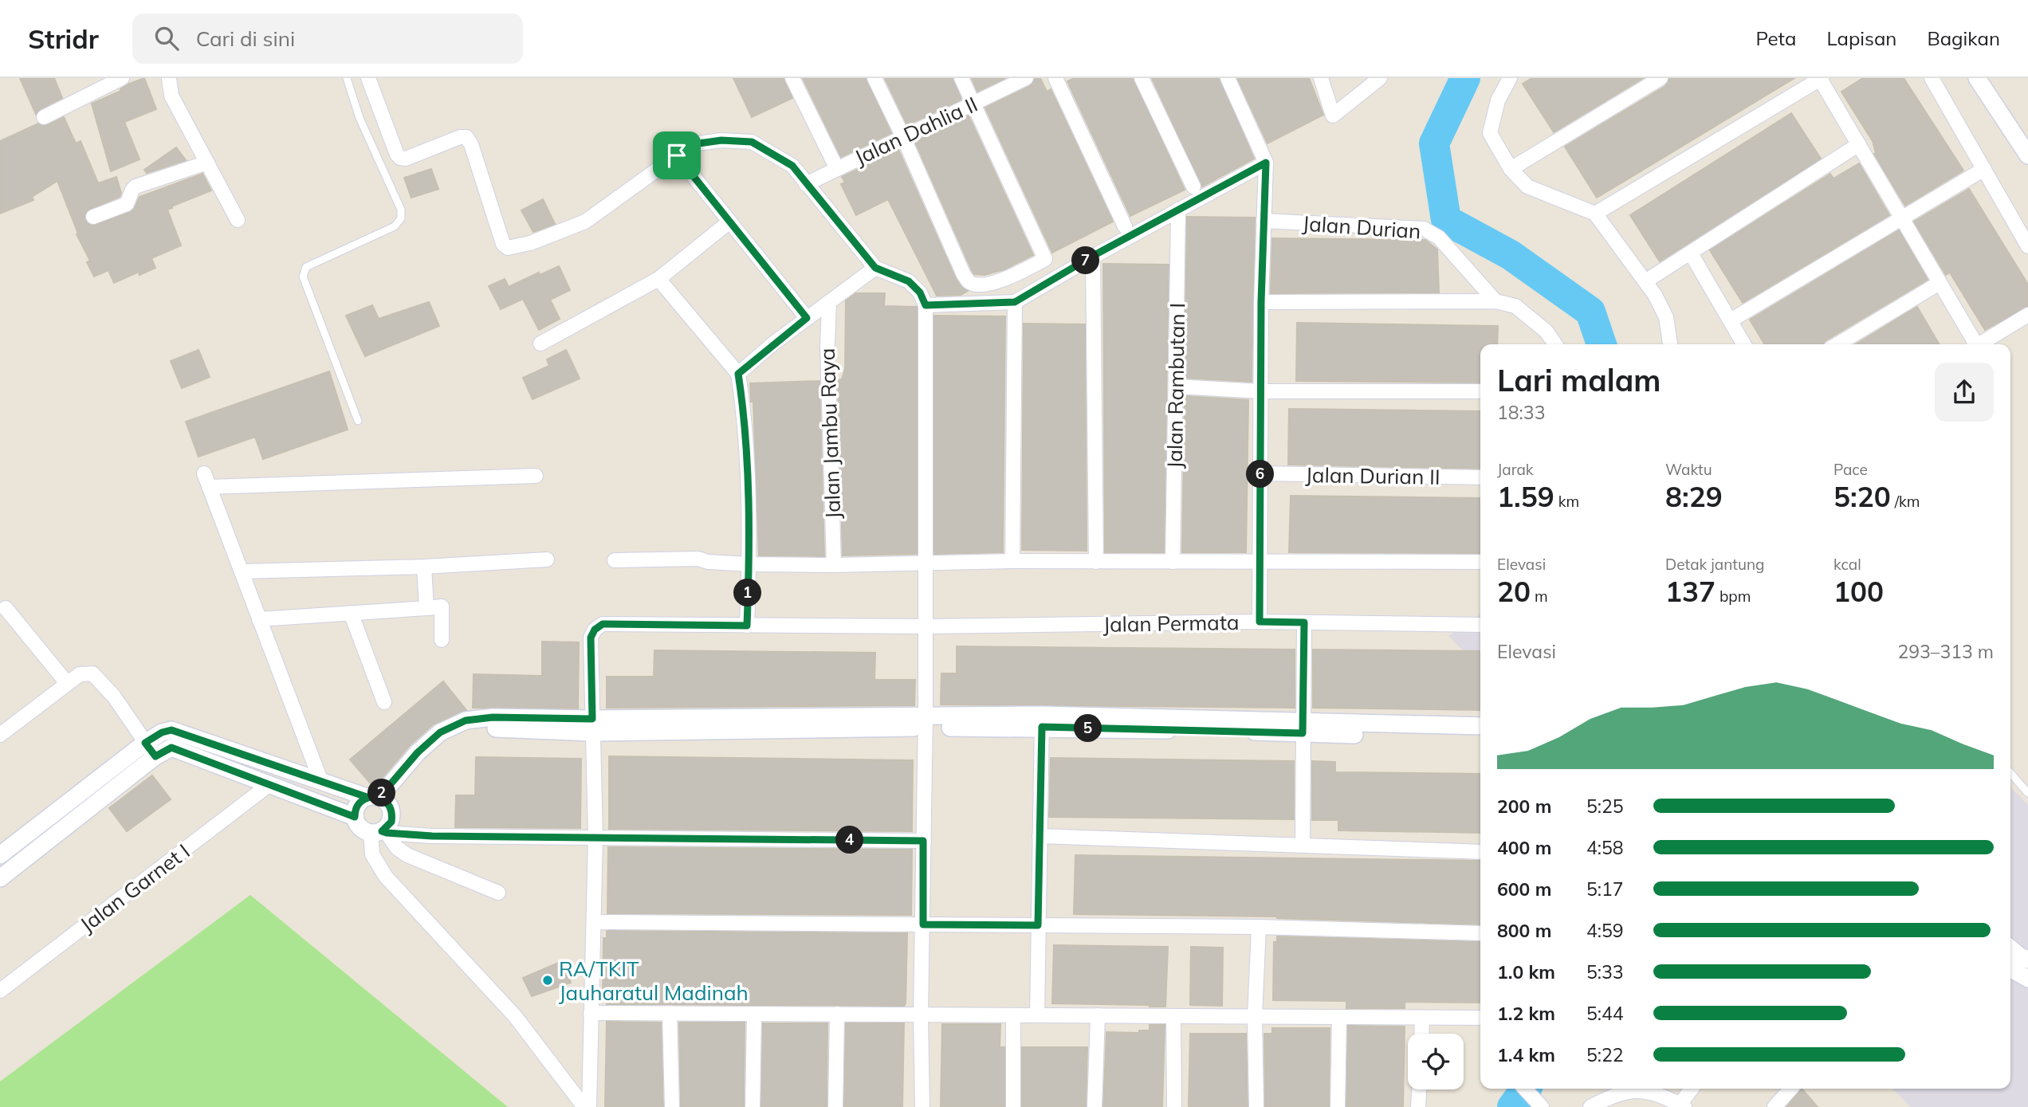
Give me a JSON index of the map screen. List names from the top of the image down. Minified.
{"streets":{"street":["Jalan Dahlia II","Jalan Durian","Jalan Rambutan I","Jalan Jambu Raya","Jalan Durian II","Jalan Permata","Jalan Garnet I"]},"places":["RA/TKIT Jauharatul Madinah"],"page":{"header":"Stridr","search":"Cari di sini","nav":["Peta","Lapisan","Bagikan"],"pins":["7","6","1","5","2","4"],"heading":["Lari malam","18:33"],"stats":[["Jarak","1.59 km"],["Waktu","8:29"],["Pace","5:20 /km"],["Elevasi","20 m"],["Detak jantung","137 bpm"],["kcal","100"]],"chart":["Elevasi","293–313 m"],"list":[{"name":"200 m","note":"5:25"},{"name":"400 m","note":"4:58"},{"name":"600 m","note":"5:17"},{"name":"800 m","note":"4:59"},{"name":"1.0 km","note":"5:33"},{"name":"1.2 km","note":"5:44"},{"name":"1.4 km","note":"5:22"}]}}
